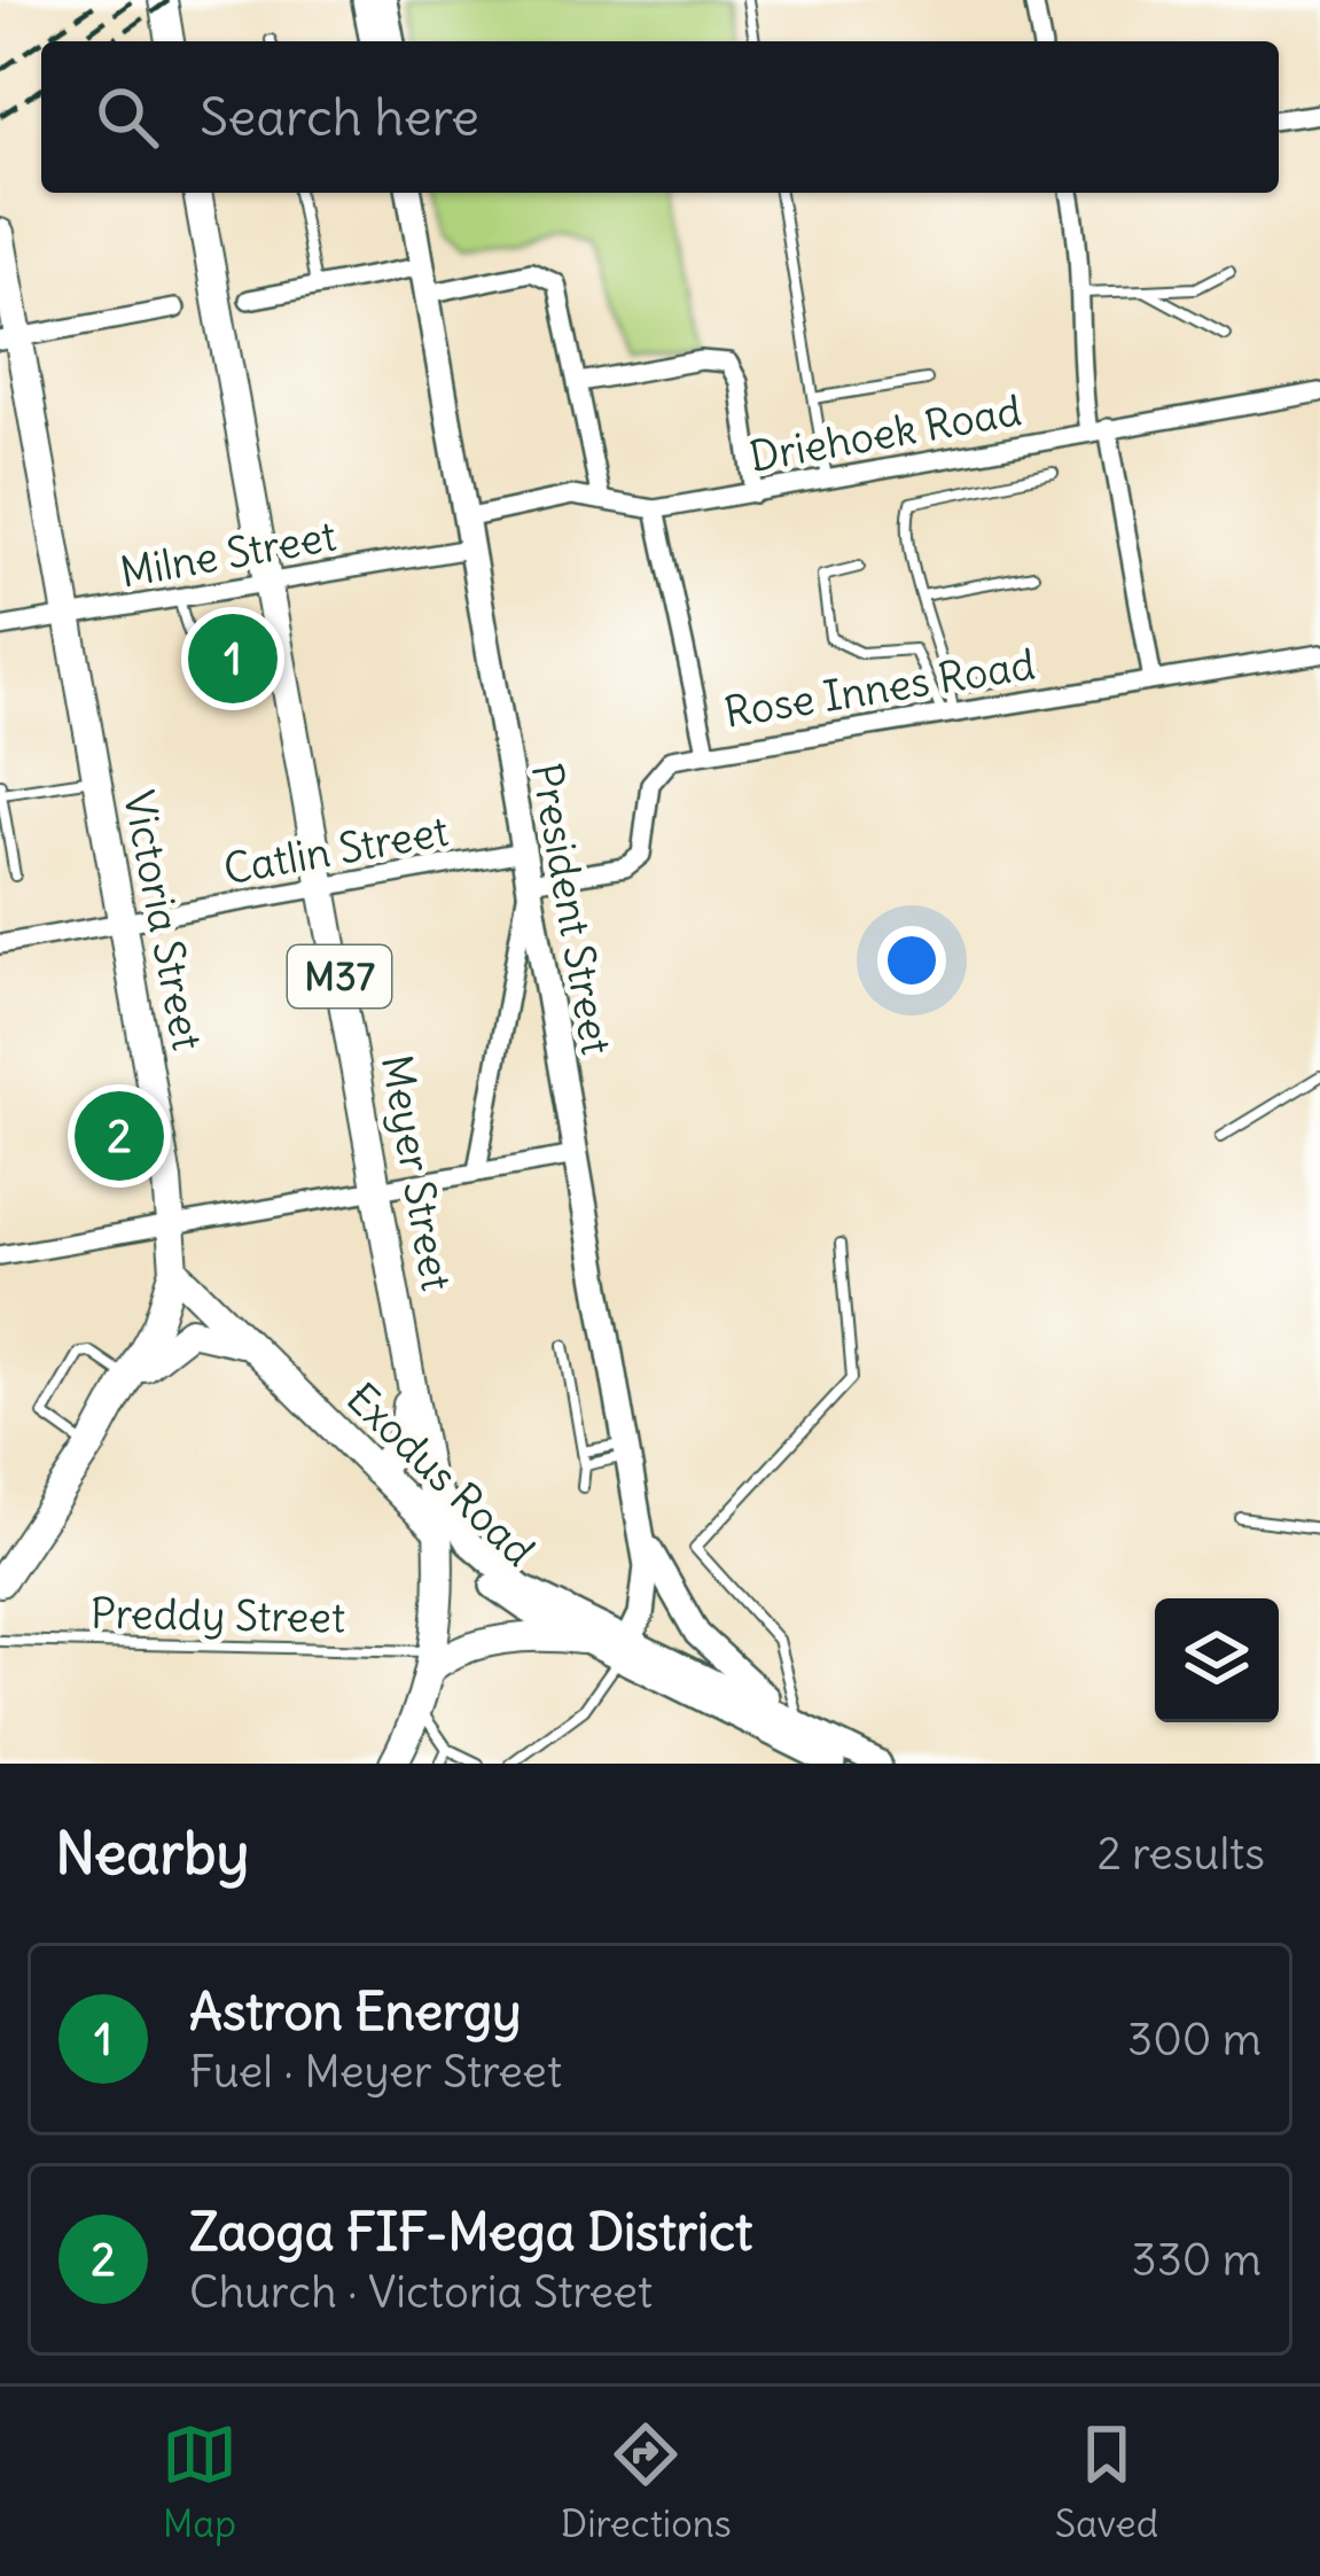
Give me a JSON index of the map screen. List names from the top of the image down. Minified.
{"streets":{"main road":["Victoria Street","M37","Meyer Street","Exodus Road"],"street":["Driehoek Road","Milne Street","Rose Innes Road","Catlin Street","President Street"],"lane":["Preddy Street"]},"crossings":[["Driehoek Road","President Street"],["Milne Street","President Street"],["Milne Street","Victoria Street"],["Milne Street","Meyer Street"],["Rose Innes Road","President Street"],["Catlin Street","President Street"],["Catlin Street","Victoria Street"],["Catlin Street","Meyer Street"],["President Street","Exodus Road"],["Victoria Street","Exodus Road"],["Meyer Street","Exodus Road"],["Meyer Street","Preddy Street"]],"page":{"search":"Search here","pins":["1","2"],"heading":["Nearby","2 results"],"list":[{"mark":"1","name":"Astron Energy","note":"Fuel · Meyer Street","value":"300 m"},{"mark":"2","name":"Zaoga FIF-Mega District","note":"Church · Victoria Street","value":"330 m"}],"nav":["Map","Directions","Saved"]}}
